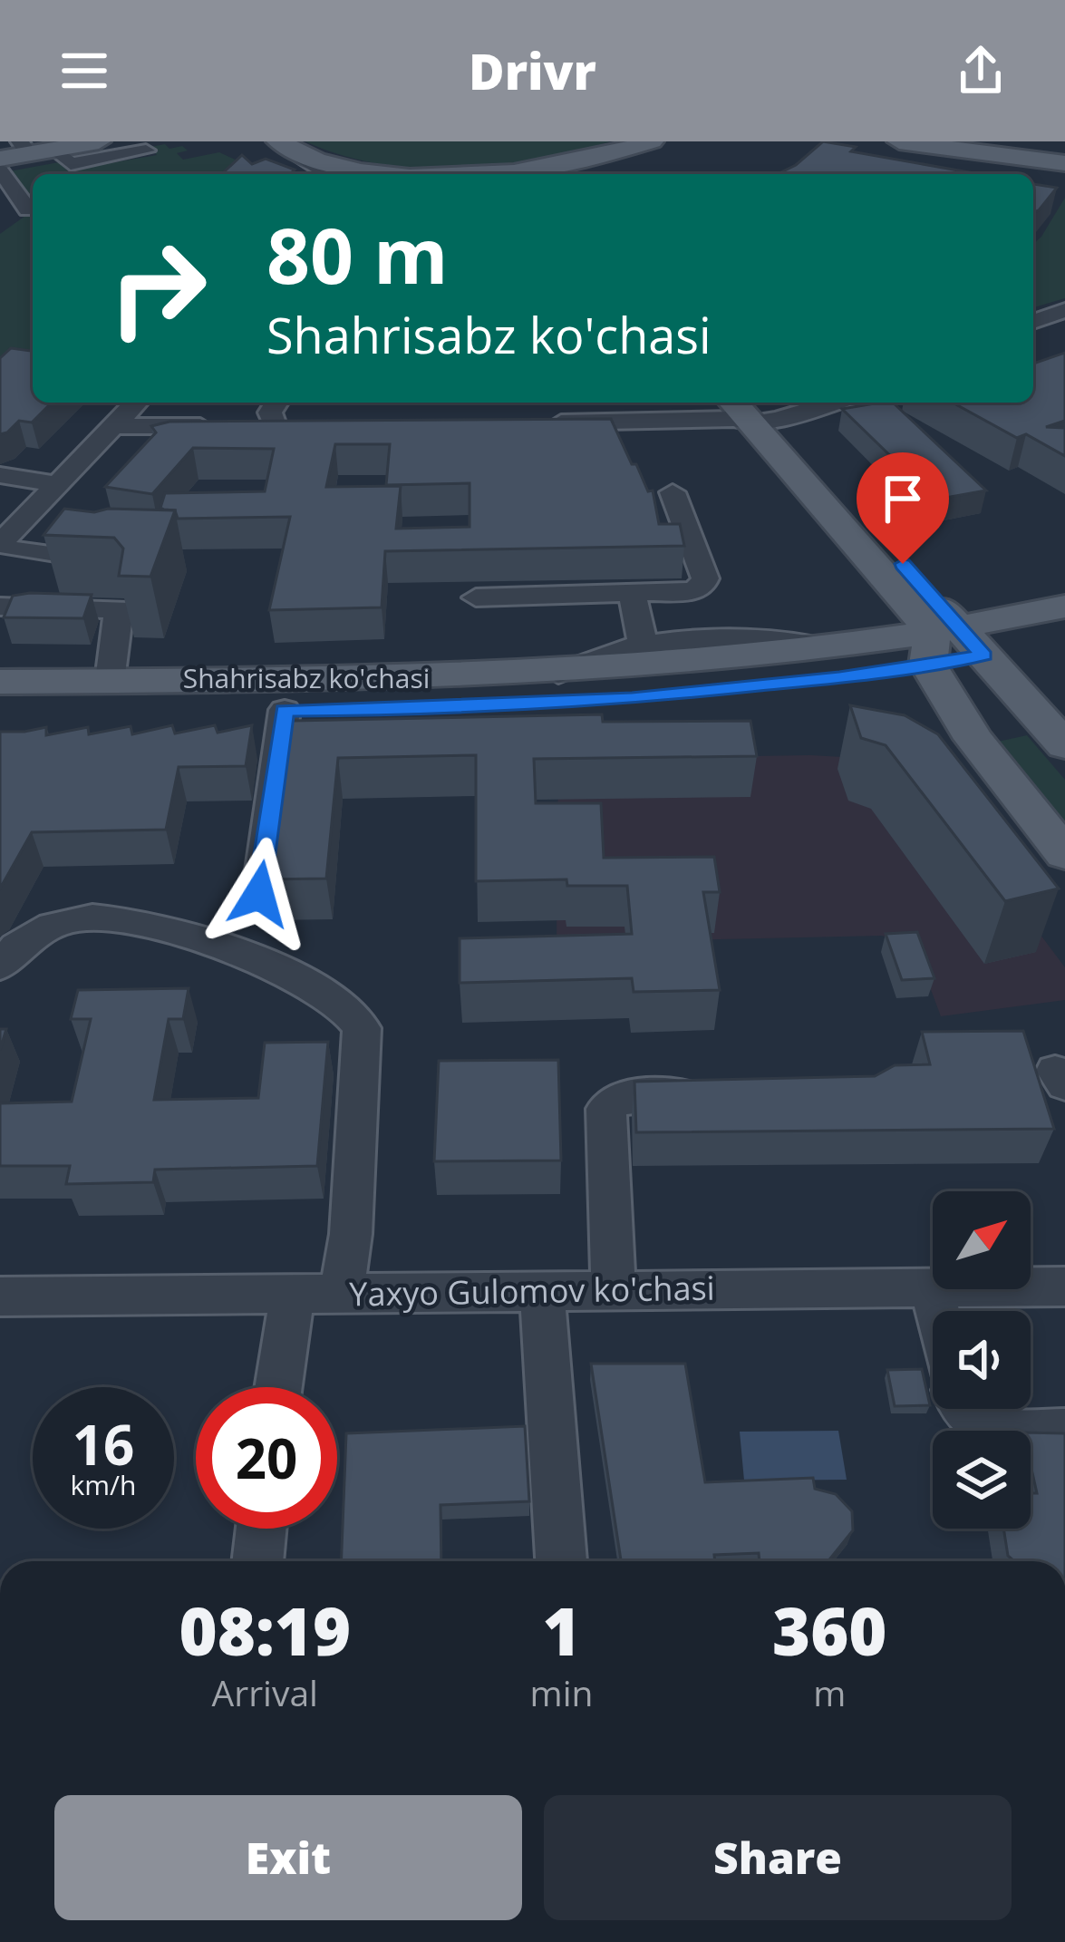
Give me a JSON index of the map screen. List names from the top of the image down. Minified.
{"streets":{"main road":["Shahrisabz ko'chasi"],"street":["Yaxyo Gulomov ko'chasi"]},"north":"top right","page":{"header":"Drivr","turn":["80 m","Shahrisabz ko'chasi"],"speed":"16 km/h","limit":"20","eta":["08:19","Arrival","1","min","360","m"],"buttons":["Exit","Share"]}}
